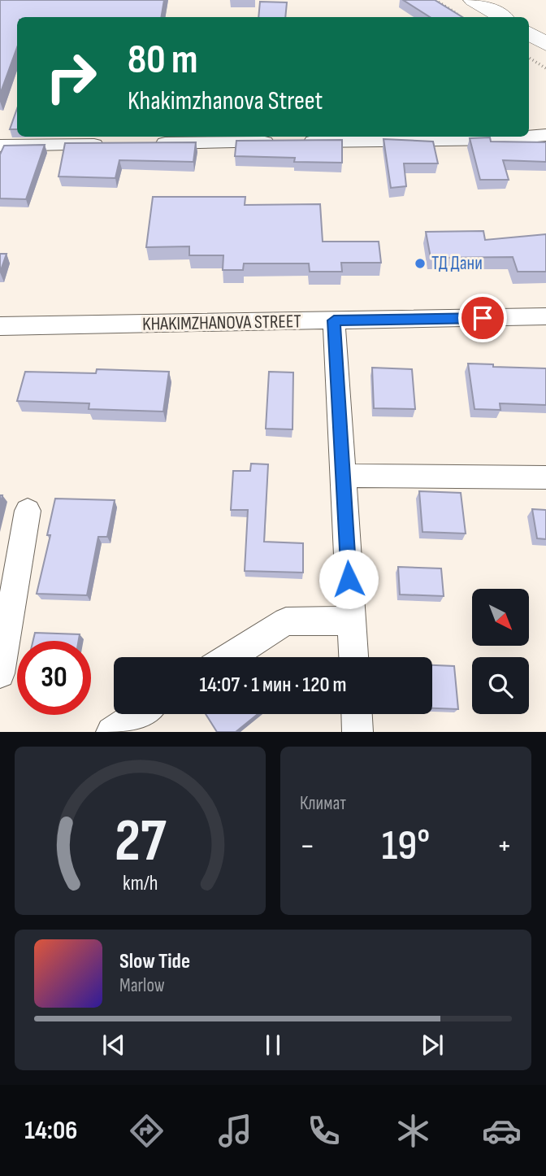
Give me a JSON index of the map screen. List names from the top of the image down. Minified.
{"streets":{"street":["KHAKIMZHANOVA STREET"]},"places":["ТД Дани"],"north":"bottom right","page":{"turn":["80 m","Khakimzhanova Street"],"limit":"30","trip":"14:07 · 1 мин · 120 m","tile":"Климат","heat":["−","19°","+"],"song":["Slow Tide","Marlow"],"tabs":"14:06","gauge":["27","km/h"]}}
